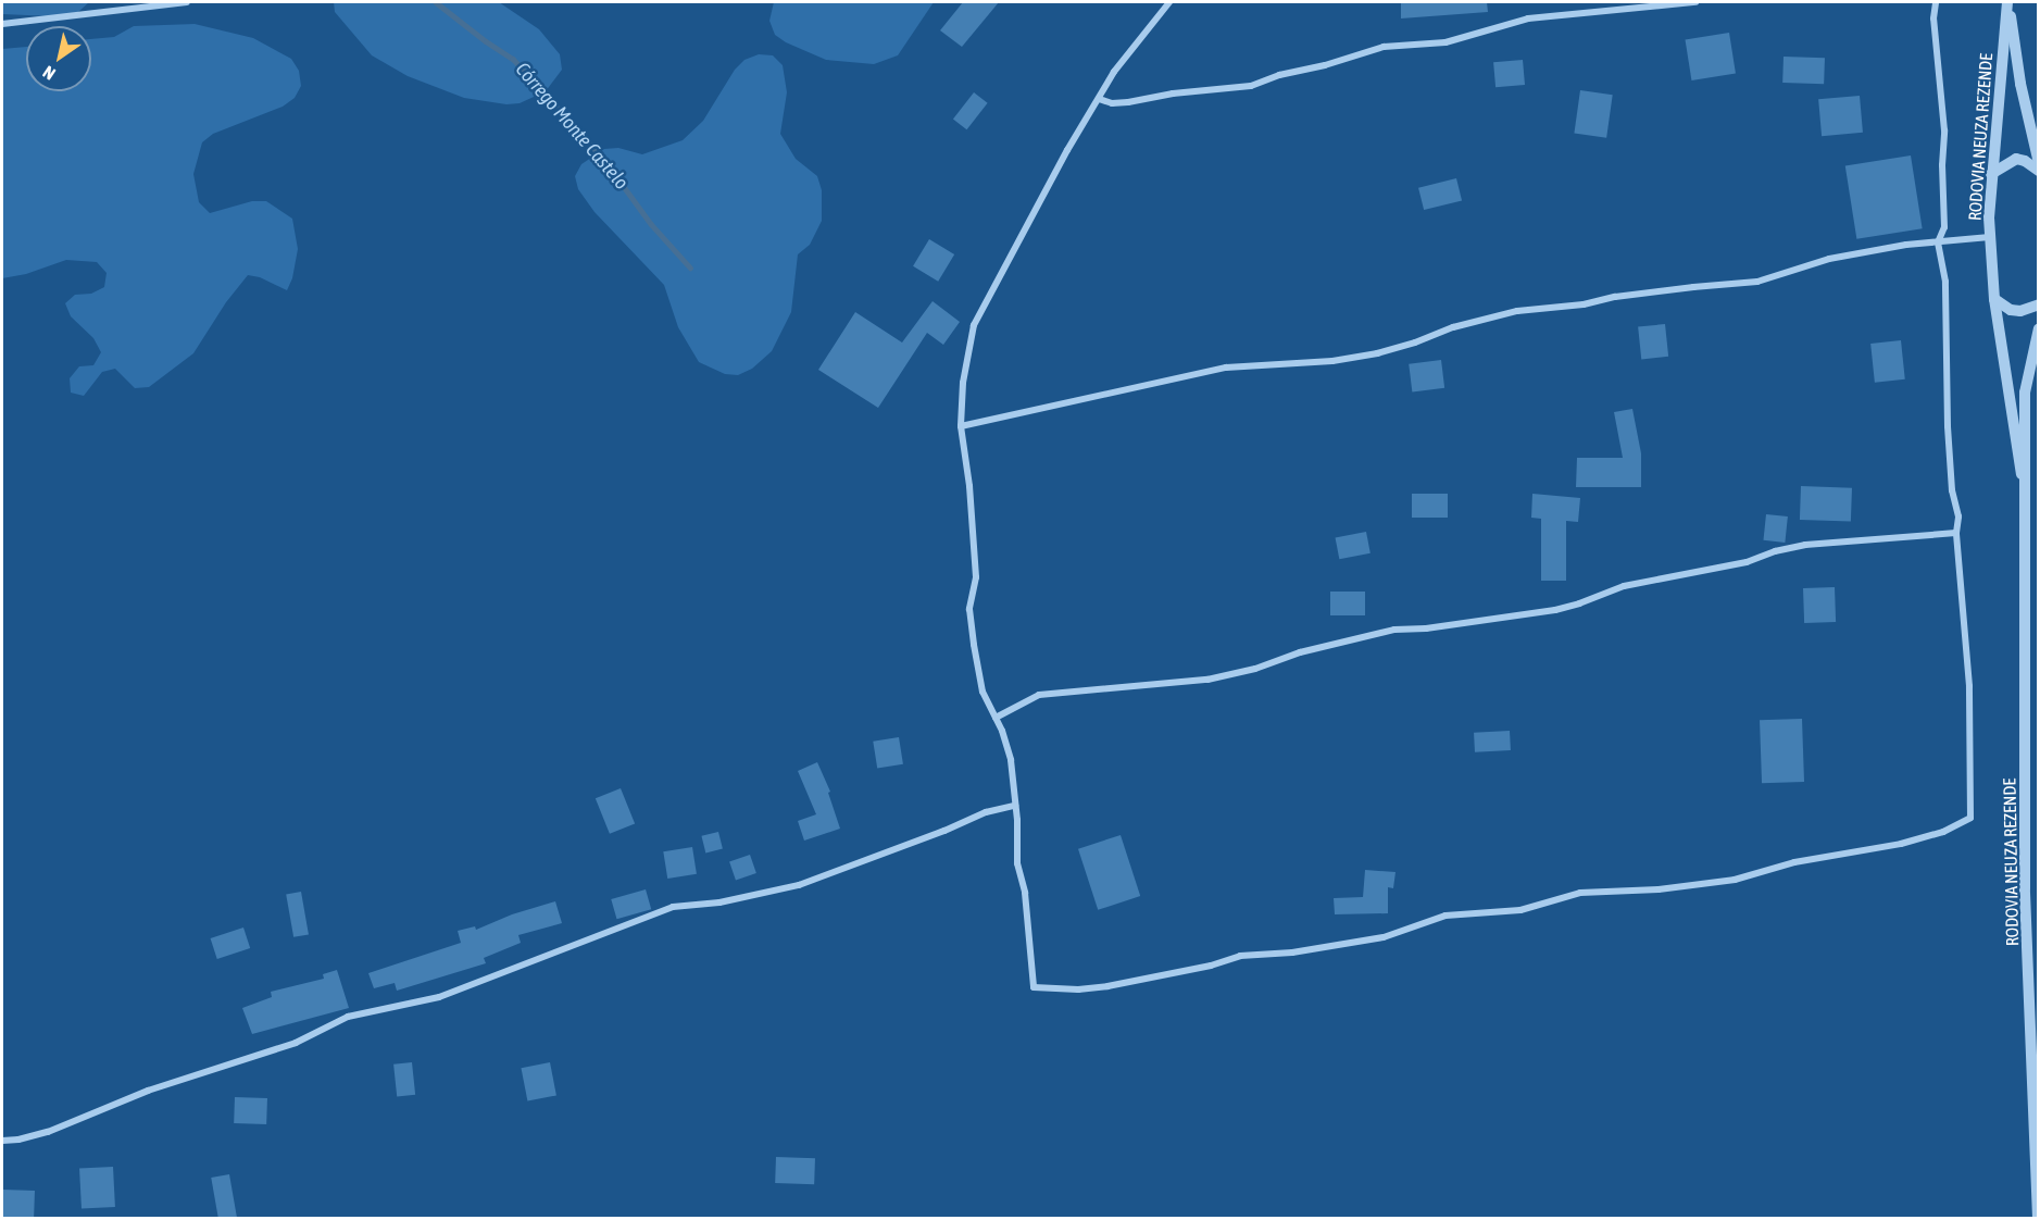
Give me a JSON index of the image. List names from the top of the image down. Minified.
{"streets":{"street":["RODOVIA NEUZA REZENDE"]},"water":["Córrego Monte Castelo"],"north":"bottom left"}
